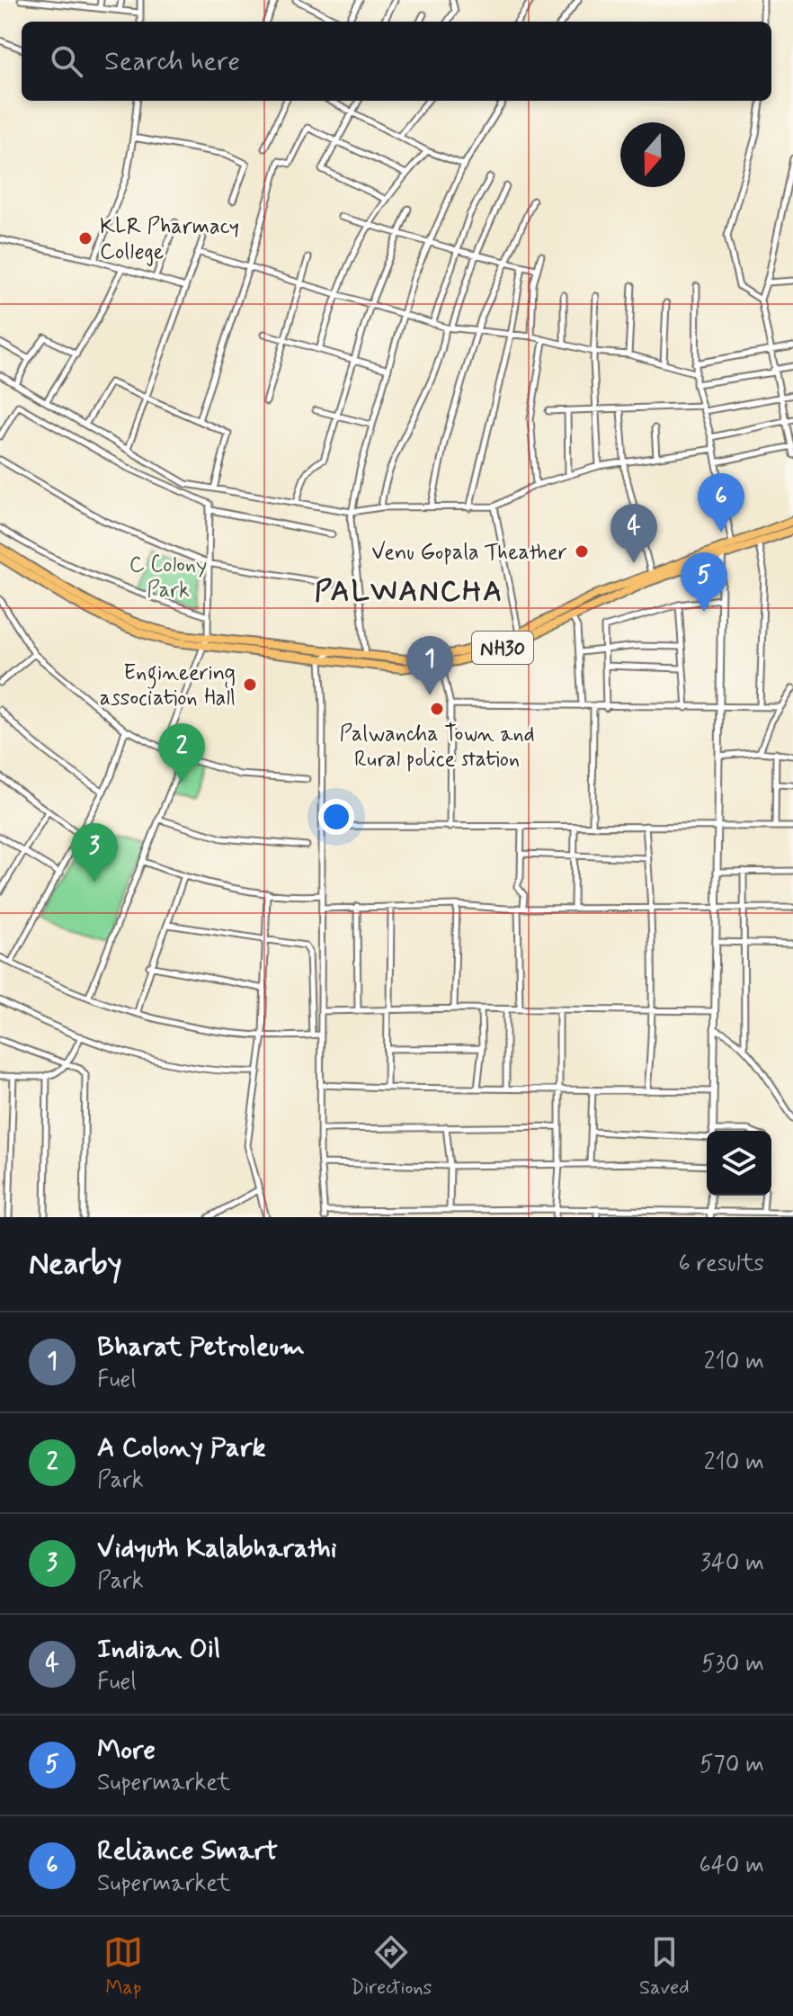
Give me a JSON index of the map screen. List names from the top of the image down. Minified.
{"streets":{"highway":["NH30"]},"districts":["PALWANCHA"],"parks":["C Colony Park"],"places":["KLR Pharmacy College","Venu Gopala Theather","Engineering association Hall","Palwancha Town and Rural police station"],"north":"bottom","page":{"search":"Search here","pins":["6","4","5","1","2","3"],"heading":["Nearby","6 results"],"list":[{"mark":"1","name":"Bharat Petroleum","note":"Fuel","value":"210 m"},{"mark":"2","name":"A Colony Park","note":"Park","value":"210 m"},{"mark":"3","name":"Vidyuth Kalabharathi","note":"Park","value":"340 m"},{"mark":"4","name":"Indian Oil","note":"Fuel","value":"530 m"},{"mark":"5","name":"More","note":"Supermarket","value":"570 m"},{"mark":"6","name":"Reliance Smart","note":"Supermarket","value":"640 m"}],"nav":["Map","Directions","Saved"]}}
